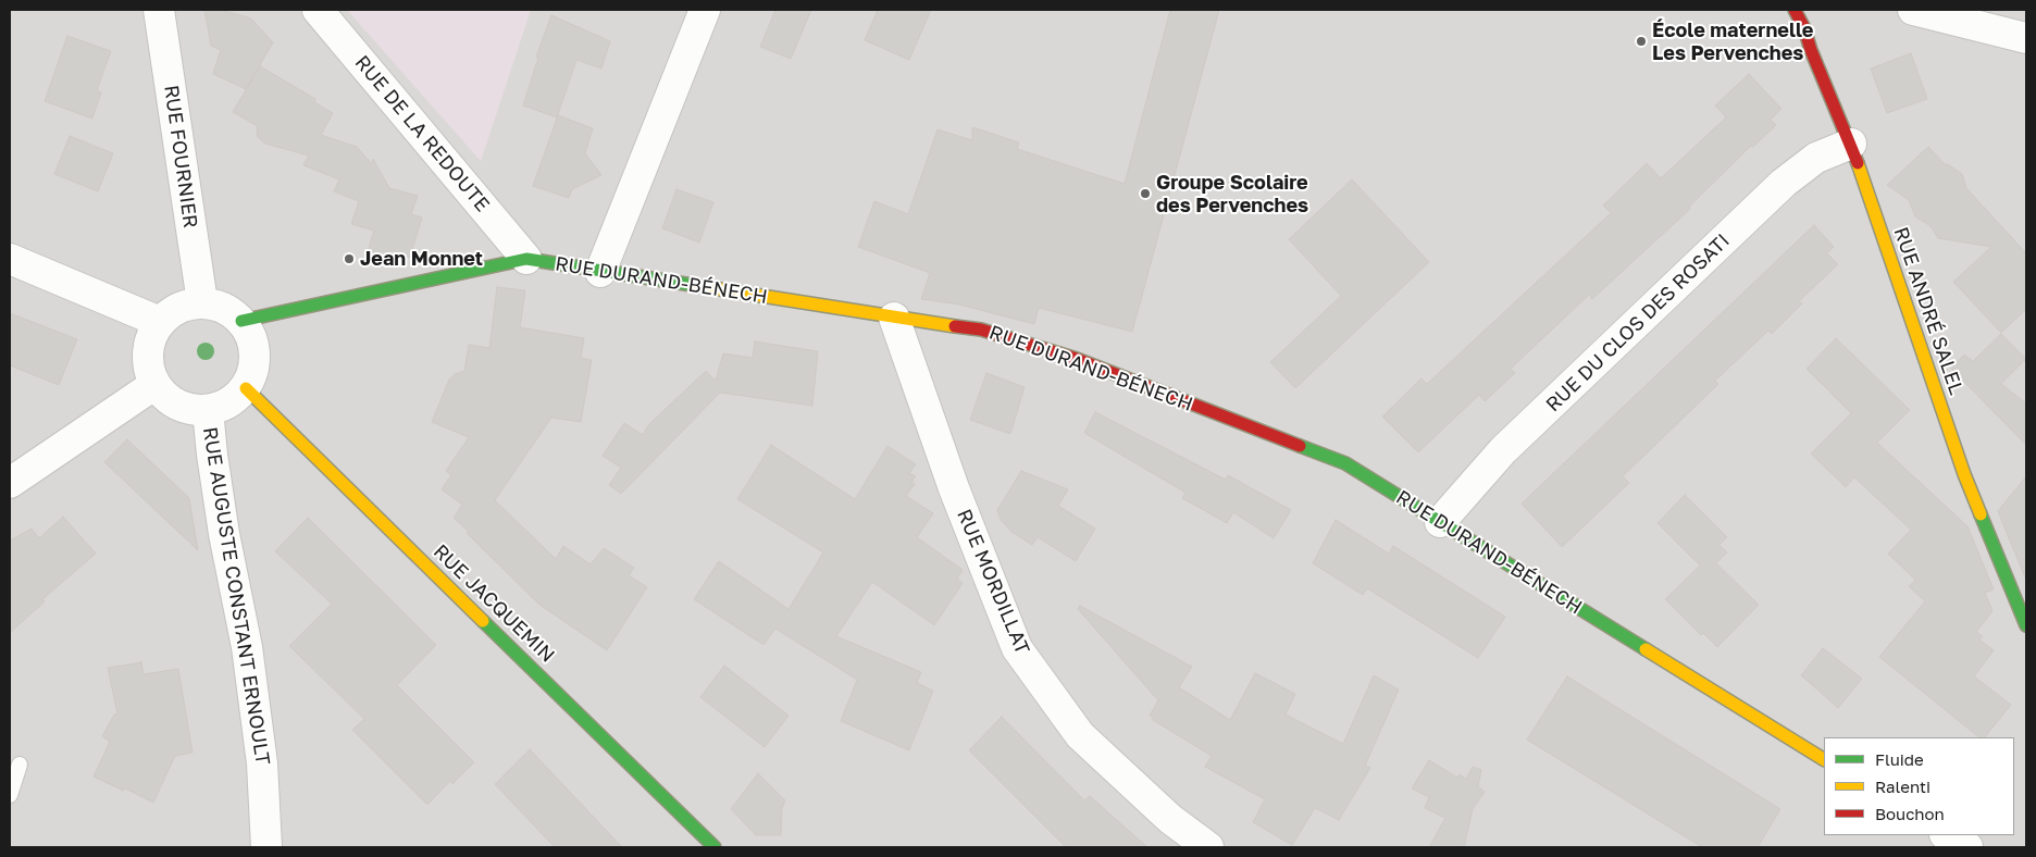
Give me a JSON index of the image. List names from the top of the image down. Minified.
{"streets":{"street":["RUE DE LA REDOUTE","RUE FOURNIER","RUE DURAND-BÉNECH","RUE ANDRÉ SALEL","RUE DU CLOS DES ROSATI","RUE MORDILLAT","RUE AUGUSTE CONSTANT ERNOULT","RUE JACQUEMIN"]},"crossings":[["RUE DE LA REDOUTE","RUE DURAND-BÉNECH"],["RUE FOURNIER","RUE DURAND-BÉNECH"],["RUE FOURNIER","RUE AUGUSTE CONSTANT ERNOULT"],["RUE FOURNIER","RUE JACQUEMIN"],["RUE DURAND-BÉNECH","RUE DU CLOS DES ROSATI"],["RUE DURAND-BÉNECH","RUE MORDILLAT"],["RUE DURAND-BÉNECH","RUE AUGUSTE CONSTANT ERNOULT"],["RUE DURAND-BÉNECH","RUE JACQUEMIN"],["RUE ANDRÉ SALEL","RUE DU CLOS DES ROSATI"],["RUE AUGUSTE CONSTANT ERNOULT","RUE JACQUEMIN"]],"places":["École maternelle Les Pervenches","Groupe Scolaire des Pervenches","Jean Monnet"],"legend":["Fluide","Ralenti","Bouchon"]}
